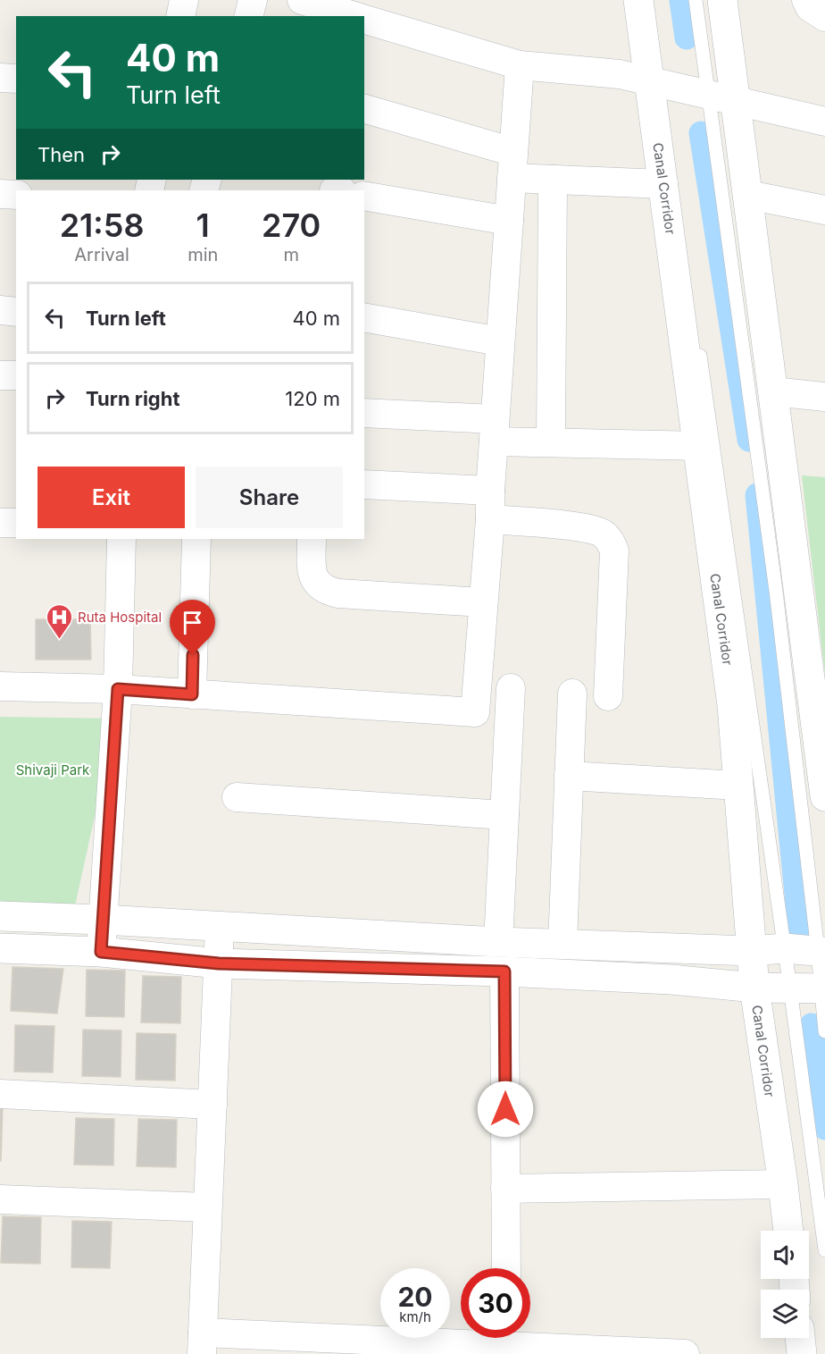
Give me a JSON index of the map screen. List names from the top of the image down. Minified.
{"streets":{"street":["Canal Corridor"]},"parks":["Shivaji Park"],"places":{"hospital":["Ruta Hospital"]},"page":{"turn":["40 m","Turn left"],"then":"Then","eta":["21:58","Arrival","1","min","270","m"],"list":[{"name":"Turn left","value":"40 m"},{"name":"Turn right","value":"120 m"}],"buttons":["Exit","Share"],"speed":"20 km/h","limit":"30"}}
